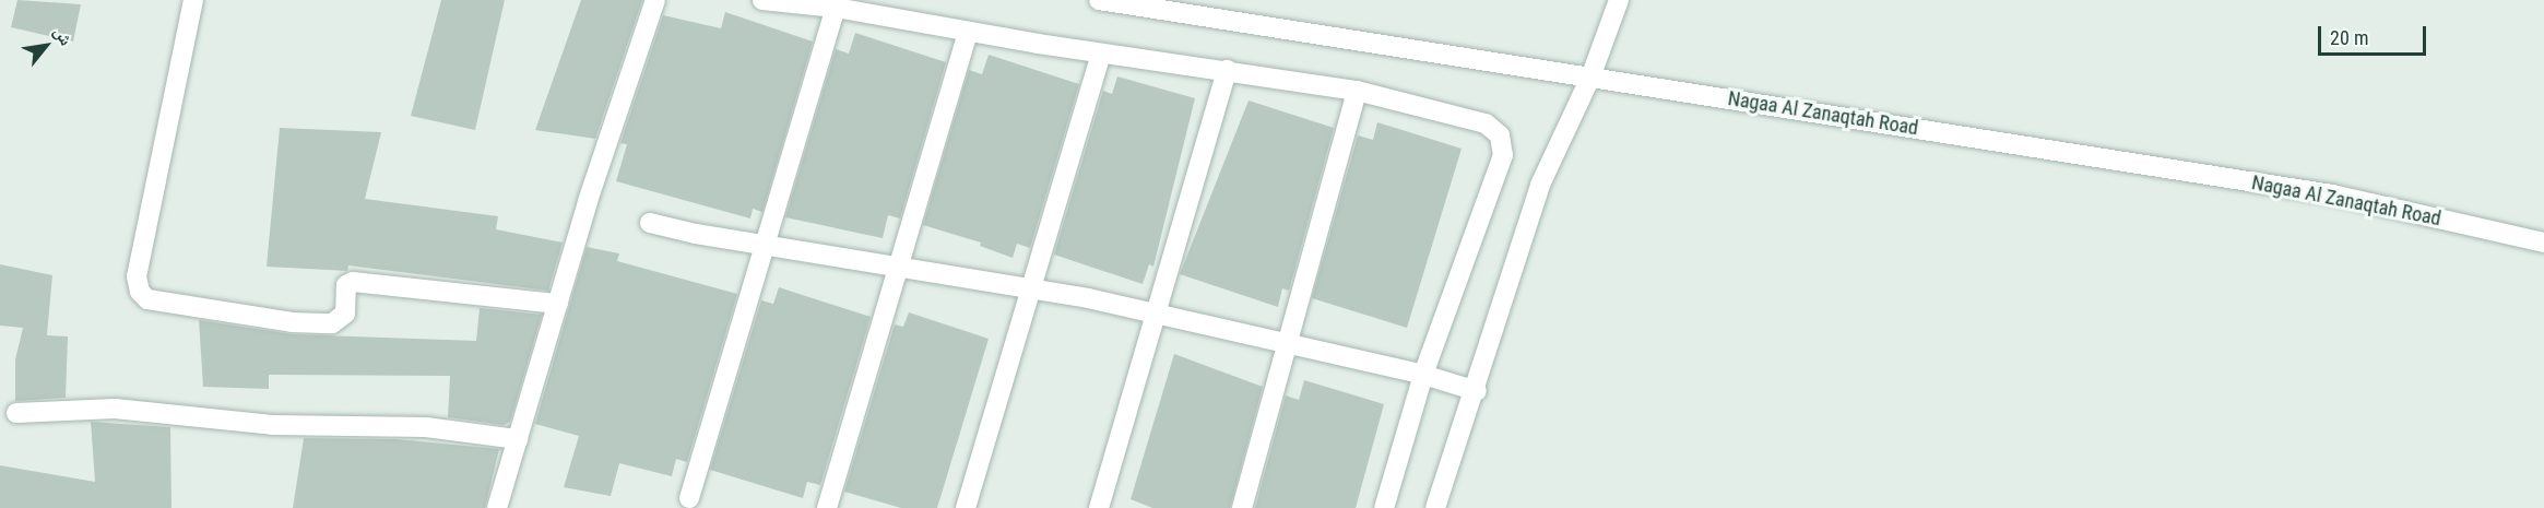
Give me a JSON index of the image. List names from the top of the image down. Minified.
{"streets":{"street":["Nagaa Al Zanaqtah Road"]},"scale_bar":"20 m","north":"top right"}
